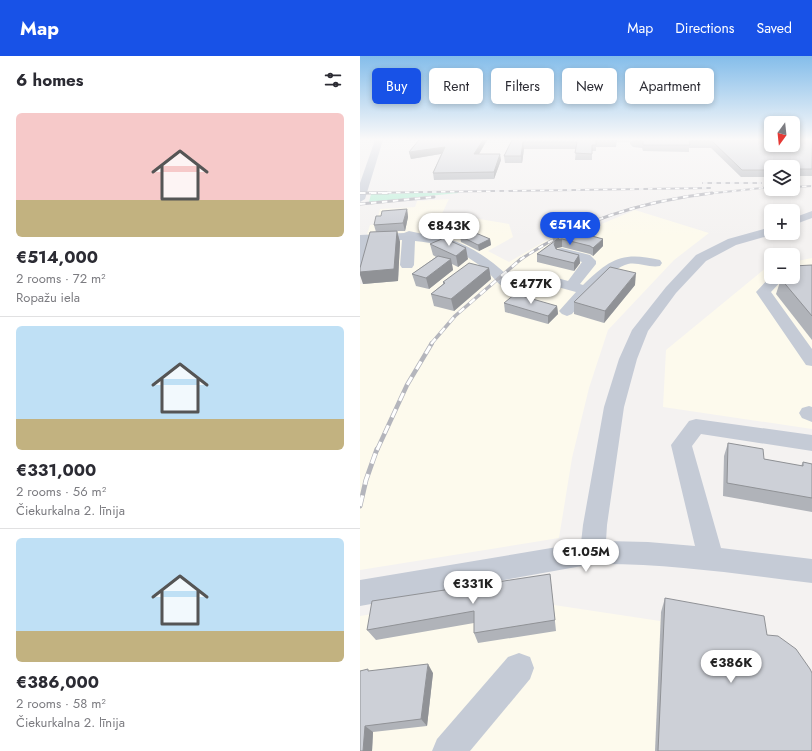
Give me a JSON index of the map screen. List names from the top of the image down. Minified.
{"north":"bottom","page":{"header":"Map","nav":["Map","Directions","Saved"],"heading":"6 homes","chip":["Buy","Rent","Filters","New","Apartment"],"list":[{"name":"€514,000","note":"2 rooms · 72 m² · Ropažu iela"},{"name":"€331,000","note":"2 rooms · 56 m² · Čiekurkalna 2. līnija"},{"name":"€386,000","note":"2 rooms · 58 m² · Čiekurkalna 2. līnija"}],"map_buttons":["+","−"],"price":["€514K","€843K","€477K","€1.05M","€331K","€386K"]}}
